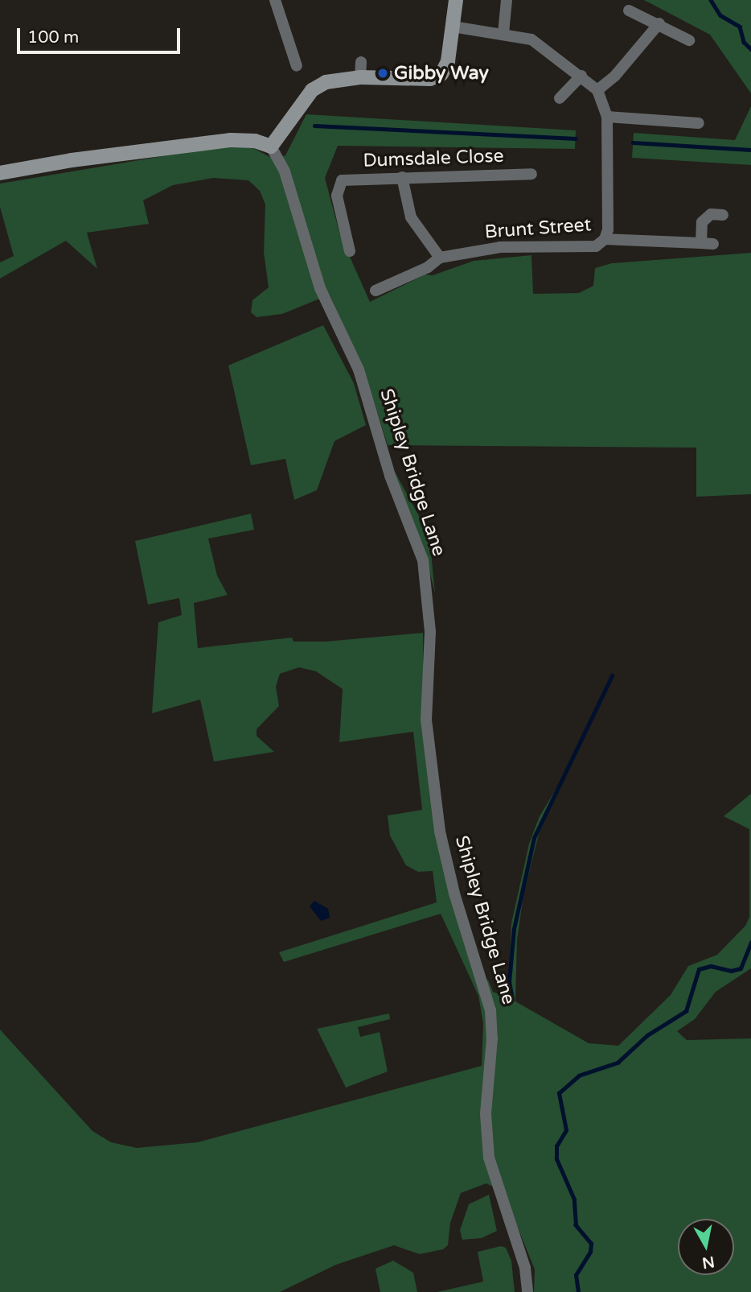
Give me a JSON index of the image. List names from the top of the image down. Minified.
{"streets":{"street":["Dumsdale Close","Brunt Street","Shipley Bridge Lane"]},"places":["Gibby Way"],"scale_bar":"100 m","north":"bottom"}
